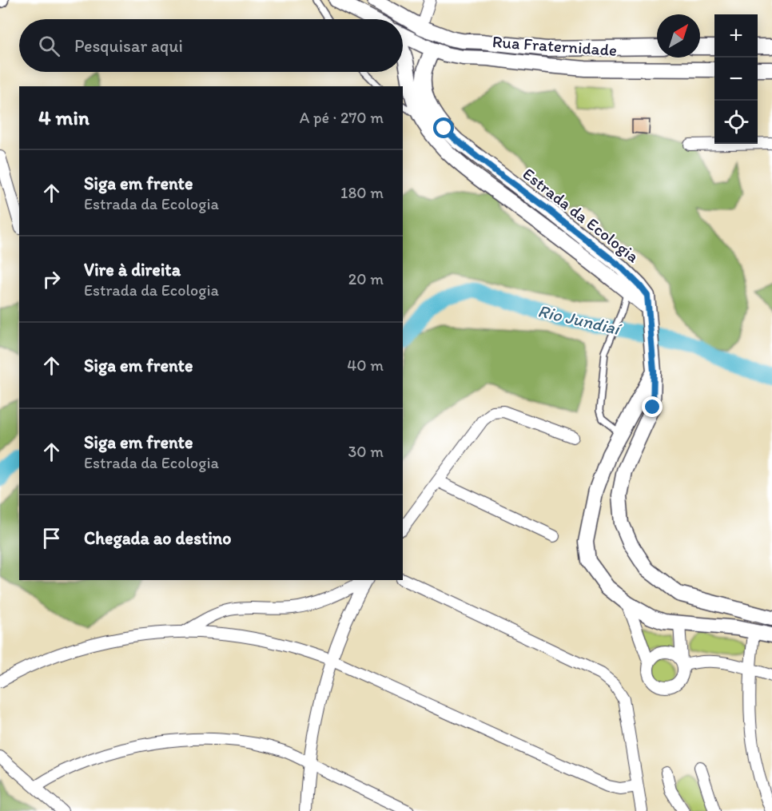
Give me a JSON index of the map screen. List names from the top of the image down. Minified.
{"streets":{"street":["Rua Fraternidade","Estrada da Ecologia"]},"crossings":[["Rua Fraternidade","Estrada da Ecologia"]],"water":["Rio Jundiaí"],"north":"top right","page":{"map_buttons":["+","−"],"search":"Pesquisar aqui","heading":["4 min","A pé · 270 m"],"list":[["Siga em frente","Estrada da Ecologia","180 m"],["Vire à direita","Estrada da Ecologia","20 m"],["Siga em frente","40 m"],["Siga em frente","Estrada da Ecologia","30 m"],"Chegada ao destino"]}}
